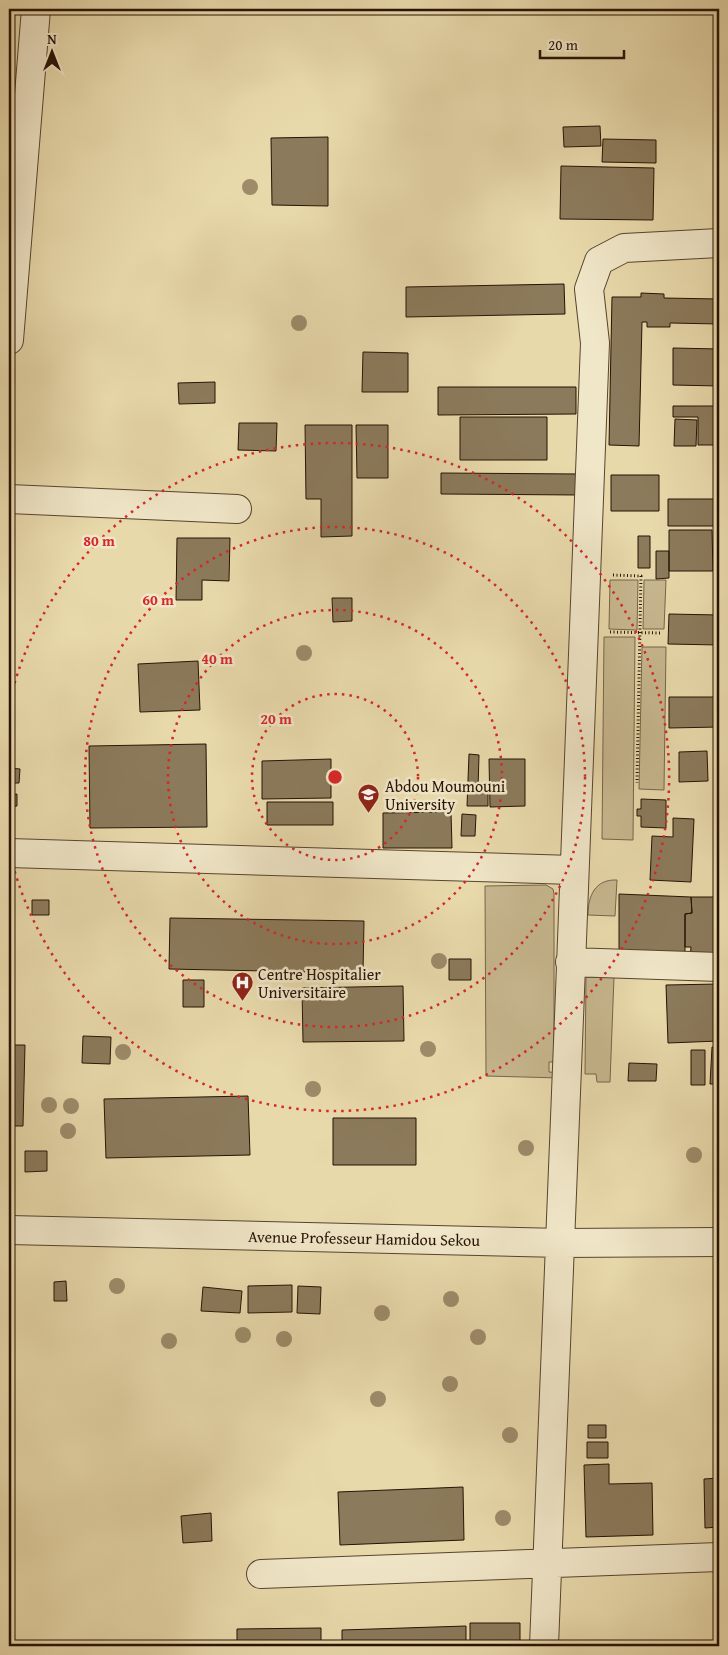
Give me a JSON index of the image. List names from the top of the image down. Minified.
{"streets":{"street":["Avenue Professeur Hamidou Sekou"]},"places":{"school or university":["Abdou Moumouni University"],"hospital":["Centre Hospitalier Universitaire"]},"scale_bar":"20 m","north":"top","rings":["80 m","60 m","40 m","20 m"]}
